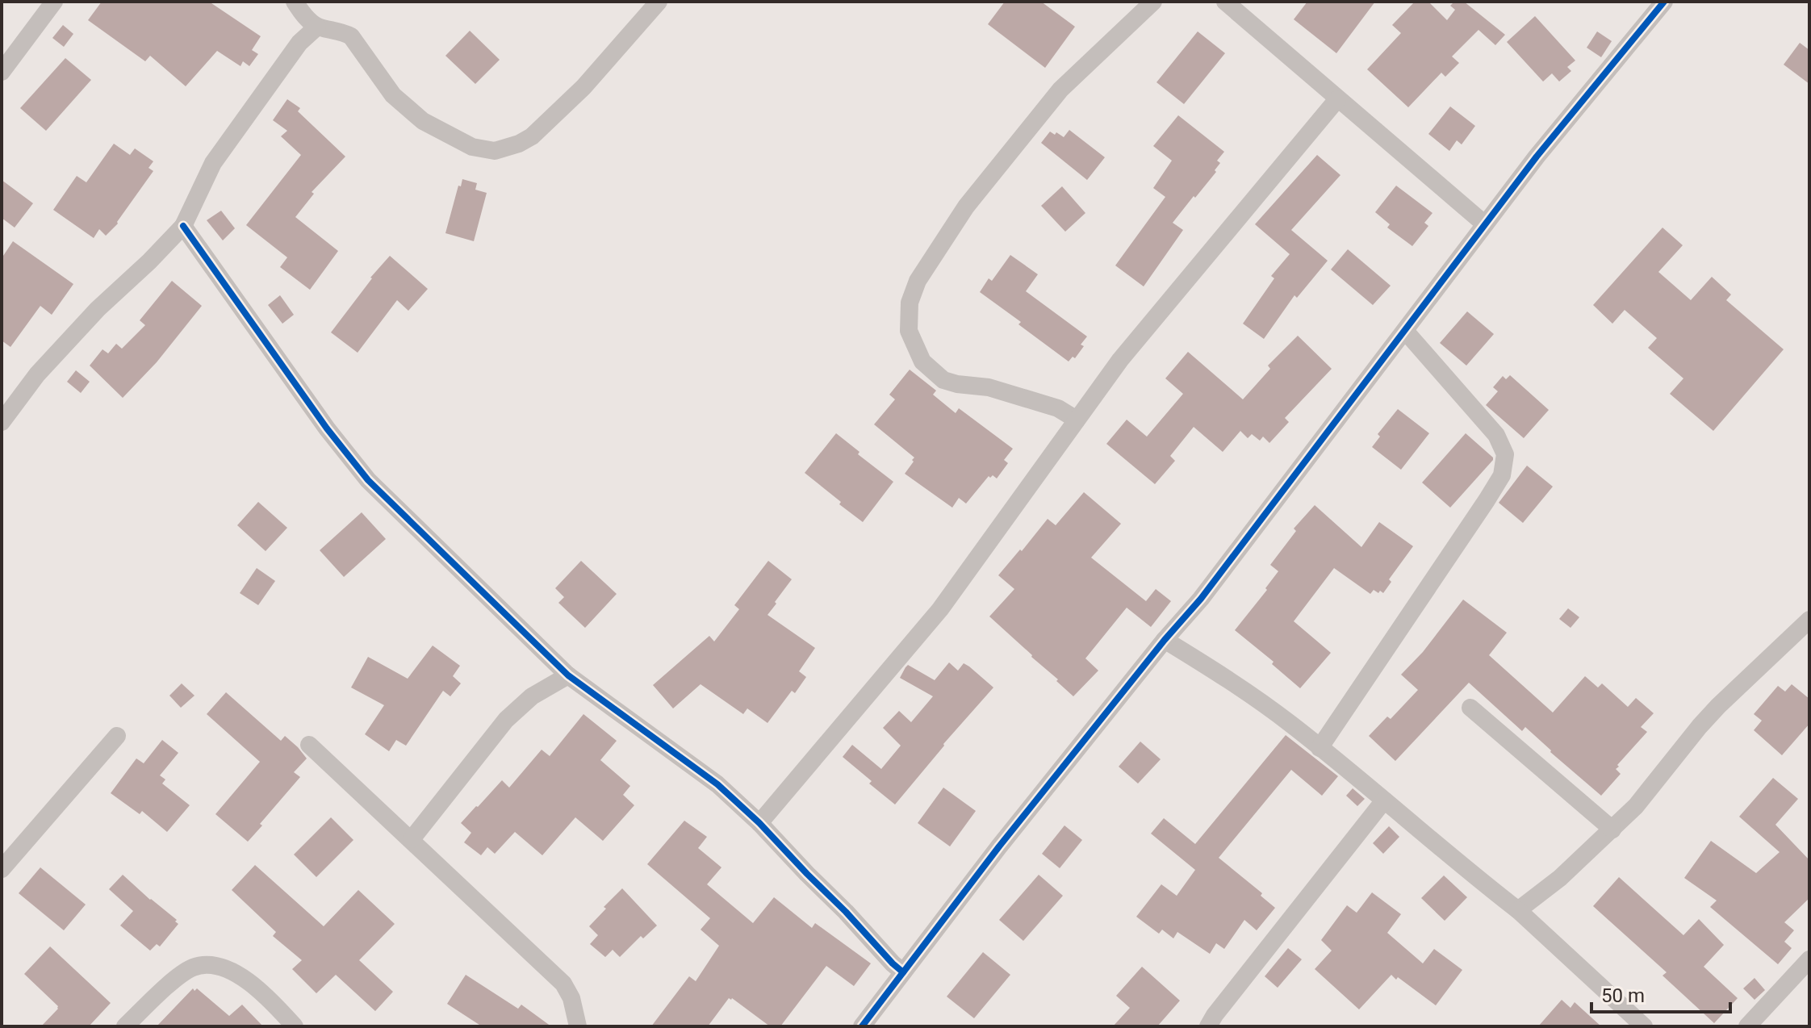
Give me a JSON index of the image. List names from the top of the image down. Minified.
{"scale_bar":"50 m"}
